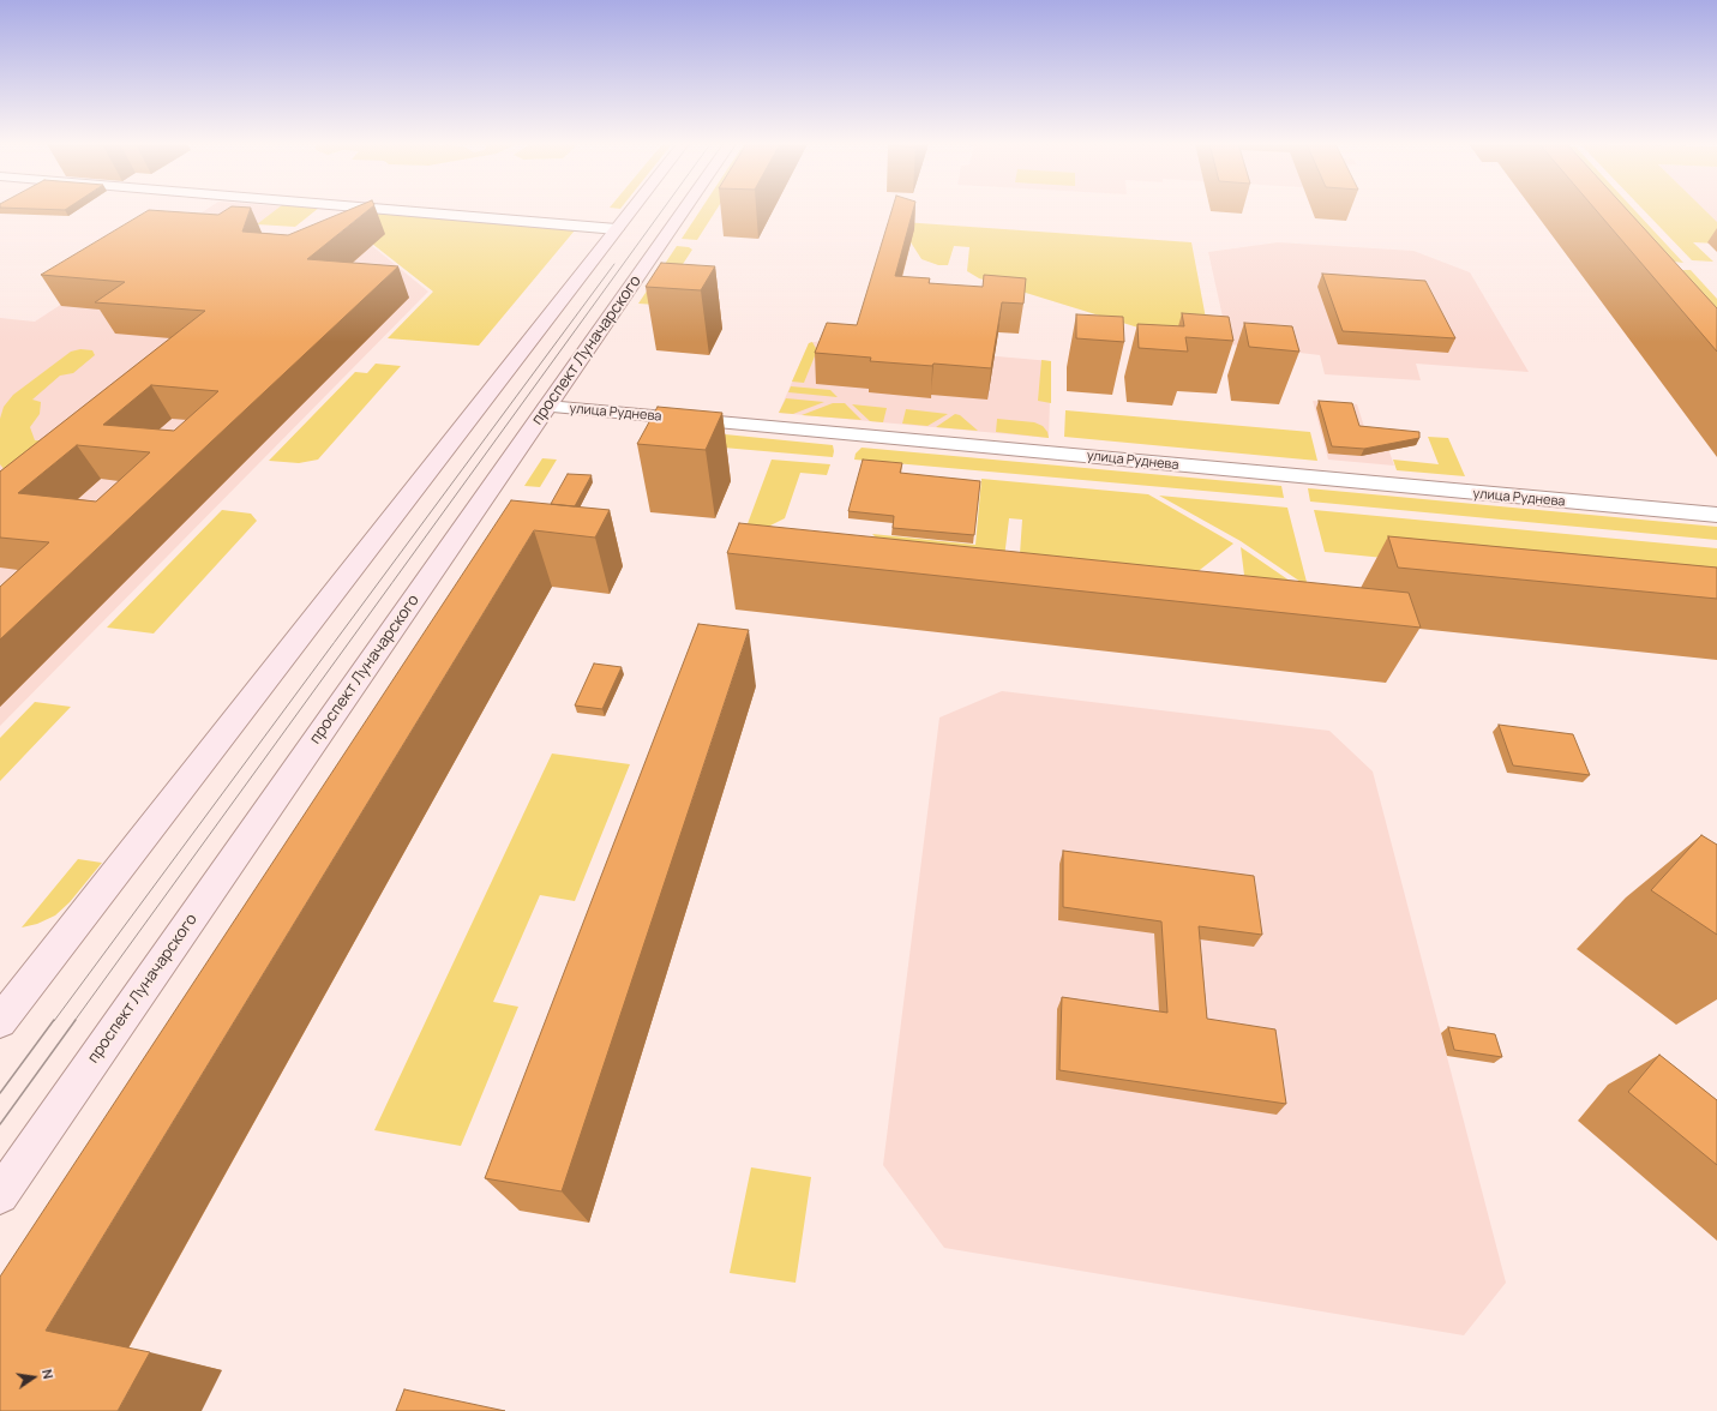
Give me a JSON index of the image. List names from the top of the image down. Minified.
{"streets":{"main road":["проспект Луначарского"],"street":["улица Руднева"]},"crossings":[["проспект Луначарского","улица Руднева"]],"north":"right"}
